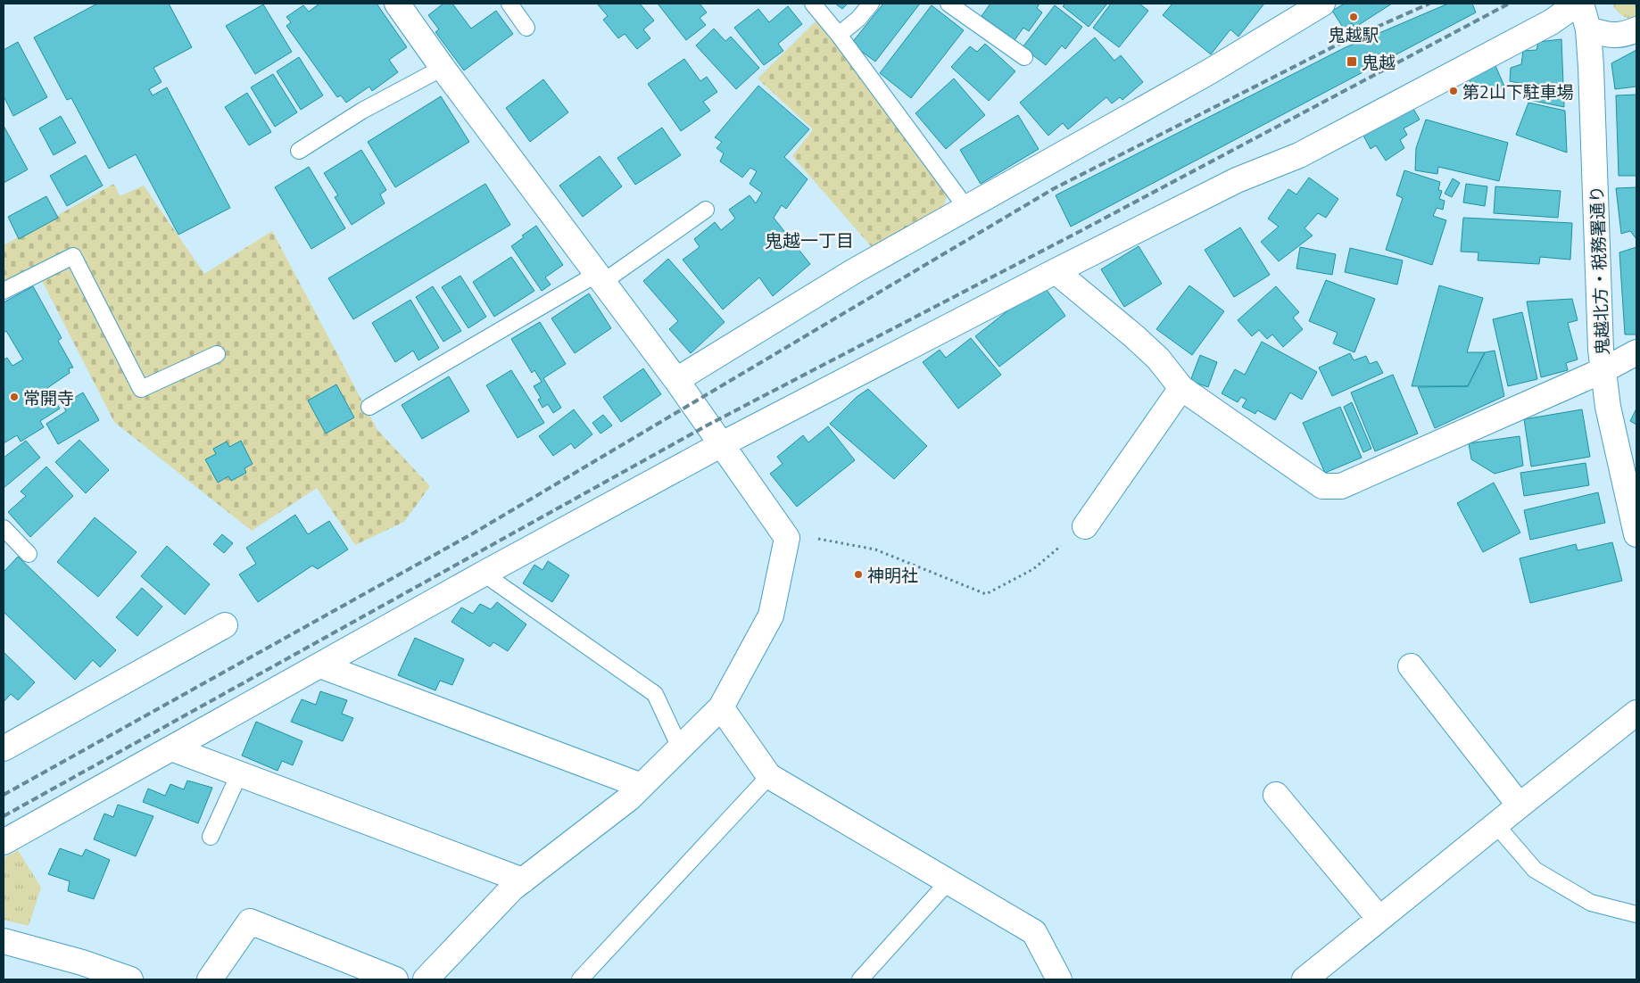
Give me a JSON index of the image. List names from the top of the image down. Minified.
{"streets":{"street":["鬼越北方・税務署通り"]},"districts":["鬼越一丁目"],"places":{"other":["鬼越駅","第2山下駐車場","常開寺","神明社"],"transit":["鬼越"]}}
